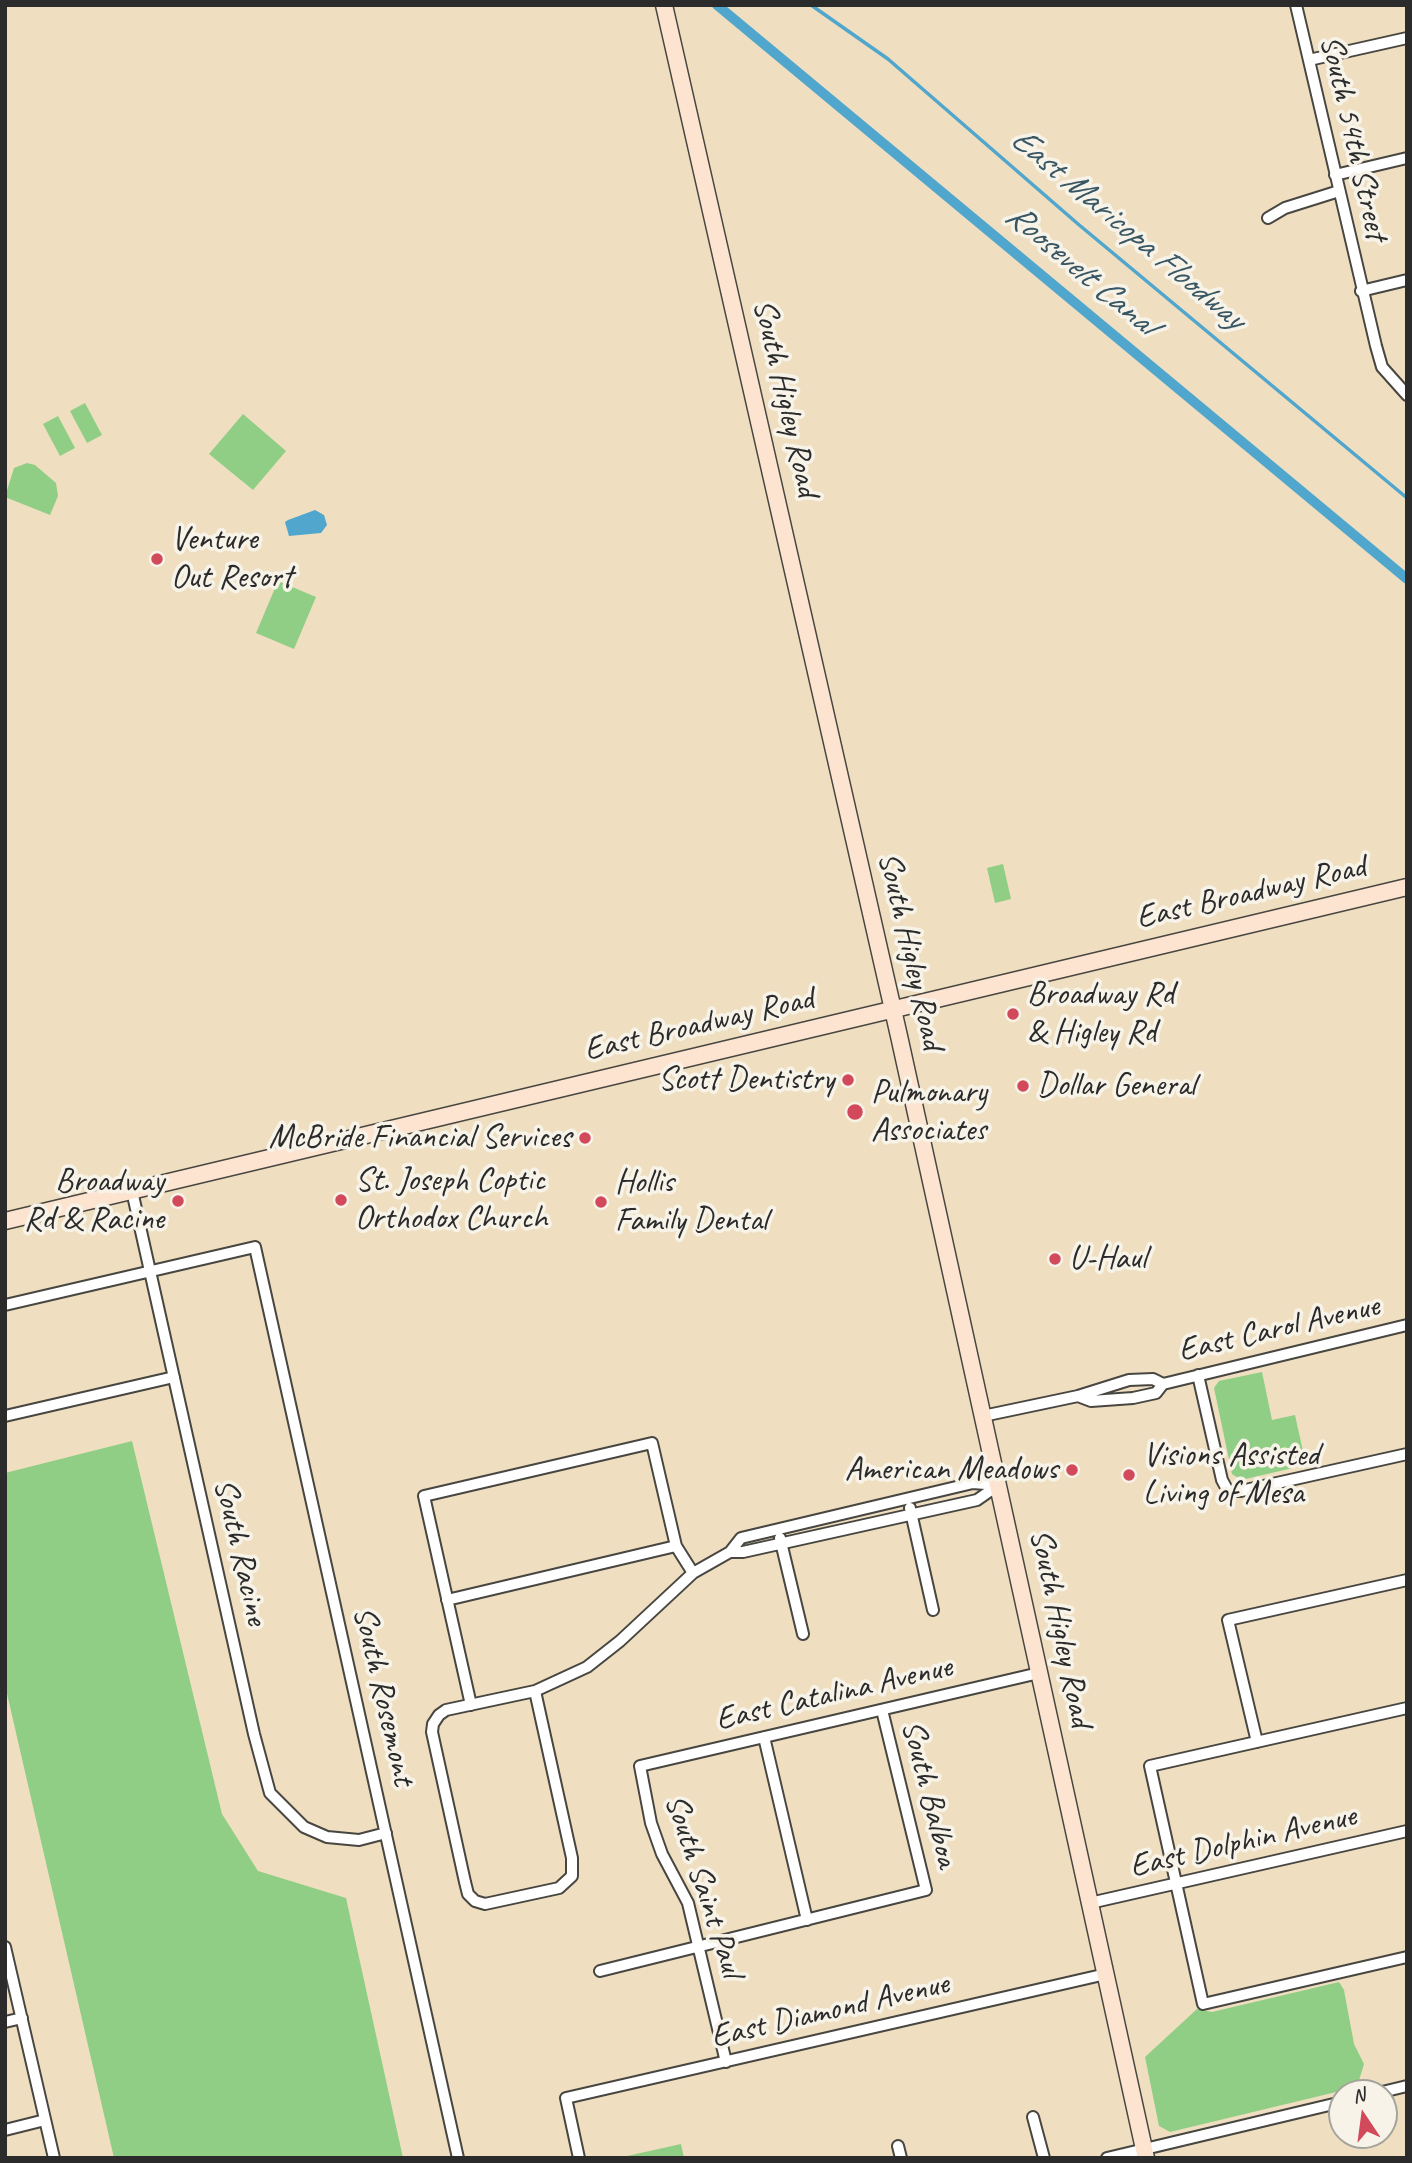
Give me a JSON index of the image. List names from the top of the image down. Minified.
{"streets":{"main road":["South Higley Road","East Broadway Road"],"street":["South 54th Street","East Carol Avenue","South Racine","East Catalina Avenue","South Rosemont","South Balboa","East Dolphin Avenue","South Saint Paul","East Diamond Avenue"]},"crossings":[["South Higley Road","East Broadway Road"],["South Higley Road","East Carol Avenue"],["South Higley Road","East Catalina Avenue"],["South Higley Road","East Dolphin Avenue"],["South Higley Road","East Diamond Avenue"],["East Broadway Road","South Racine"],["South Racine","South Rosemont"],["East Catalina Avenue","South Balboa"],["East Catalina Avenue","South Saint Paul"],["South Saint Paul","East Diamond Avenue"]],"water":["East Maricopa Floodway","Roosevelt Canal"],"places":["Venture Out Resort","Broadway Rd & Higley Rd","Scott Dentistry","Dollar General","Pulmonary Associates","McBride Financial Services","St. Joseph Coptic Orthodox Church","Broadway Rd & Racine","Hollis Family Dental","U-Haul","American Meadows","Visions Assisted Living of Mesa"],"north":"top"}
